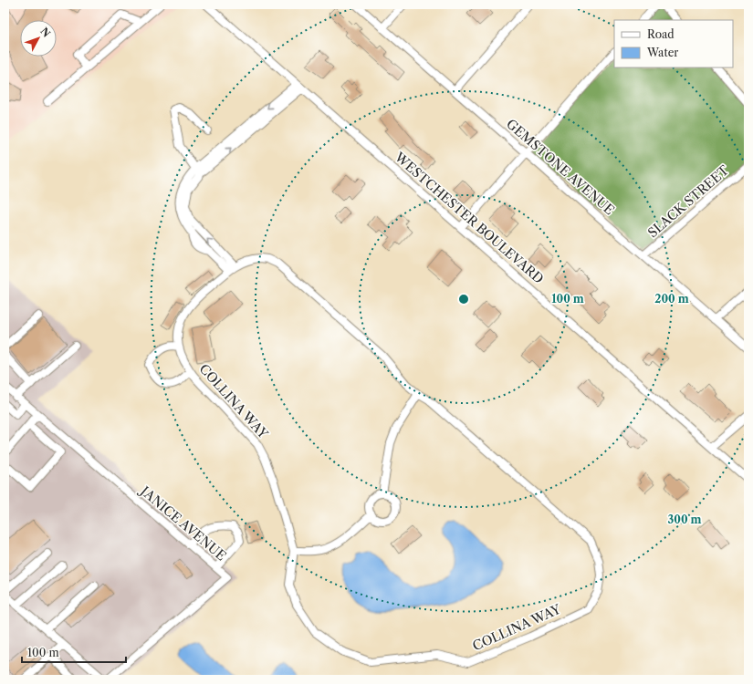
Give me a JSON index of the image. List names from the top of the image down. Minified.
{"streets":{"street":["GEMSTONE AVENUE","SLACK STREET","WESTCHESTER BOULEVARD","COLLINA WAY","JANICE AVENUE"]},"crossings":[["GEMSTONE AVENUE","SLACK STREET"]],"legend":["Road","Water"],"scale_bar":"100 m","north":"top right","rings":["100 m","200 m","300 m"]}
